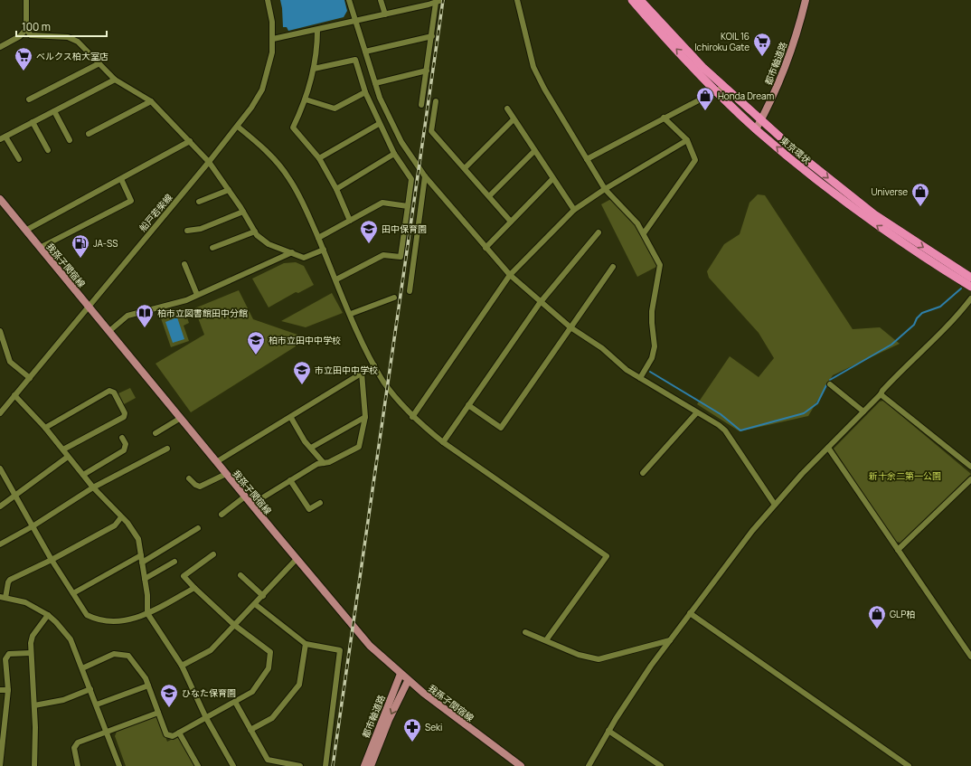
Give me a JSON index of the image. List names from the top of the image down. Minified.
{"streets":{"highway":["東京環状"],"main road":["都市軸道路","我孫子関宿線"],"street":["船戸若柴線"]},"crossings":[["都市軸道路","東京環状"],["都市軸道路","我孫子関宿線"],["船戸若柴線","我孫子関宿線"]],"parks":["新十余二第一公園"],"places":{"supermarket":["KOIL 16 Ichiroku Gate","ベルクス柏大室店"],"shop":["Honda Dream","Universe","GLP柏"],"school or university":["田中保育園","柏市立田中中学校","市立田中中学校","ひなた保育園"],"fuel station":["JA-SS"],"library":["柏市立図書館田中分館"],"pharmacy":["Seki"]},"scale_bar":"100 m"}
